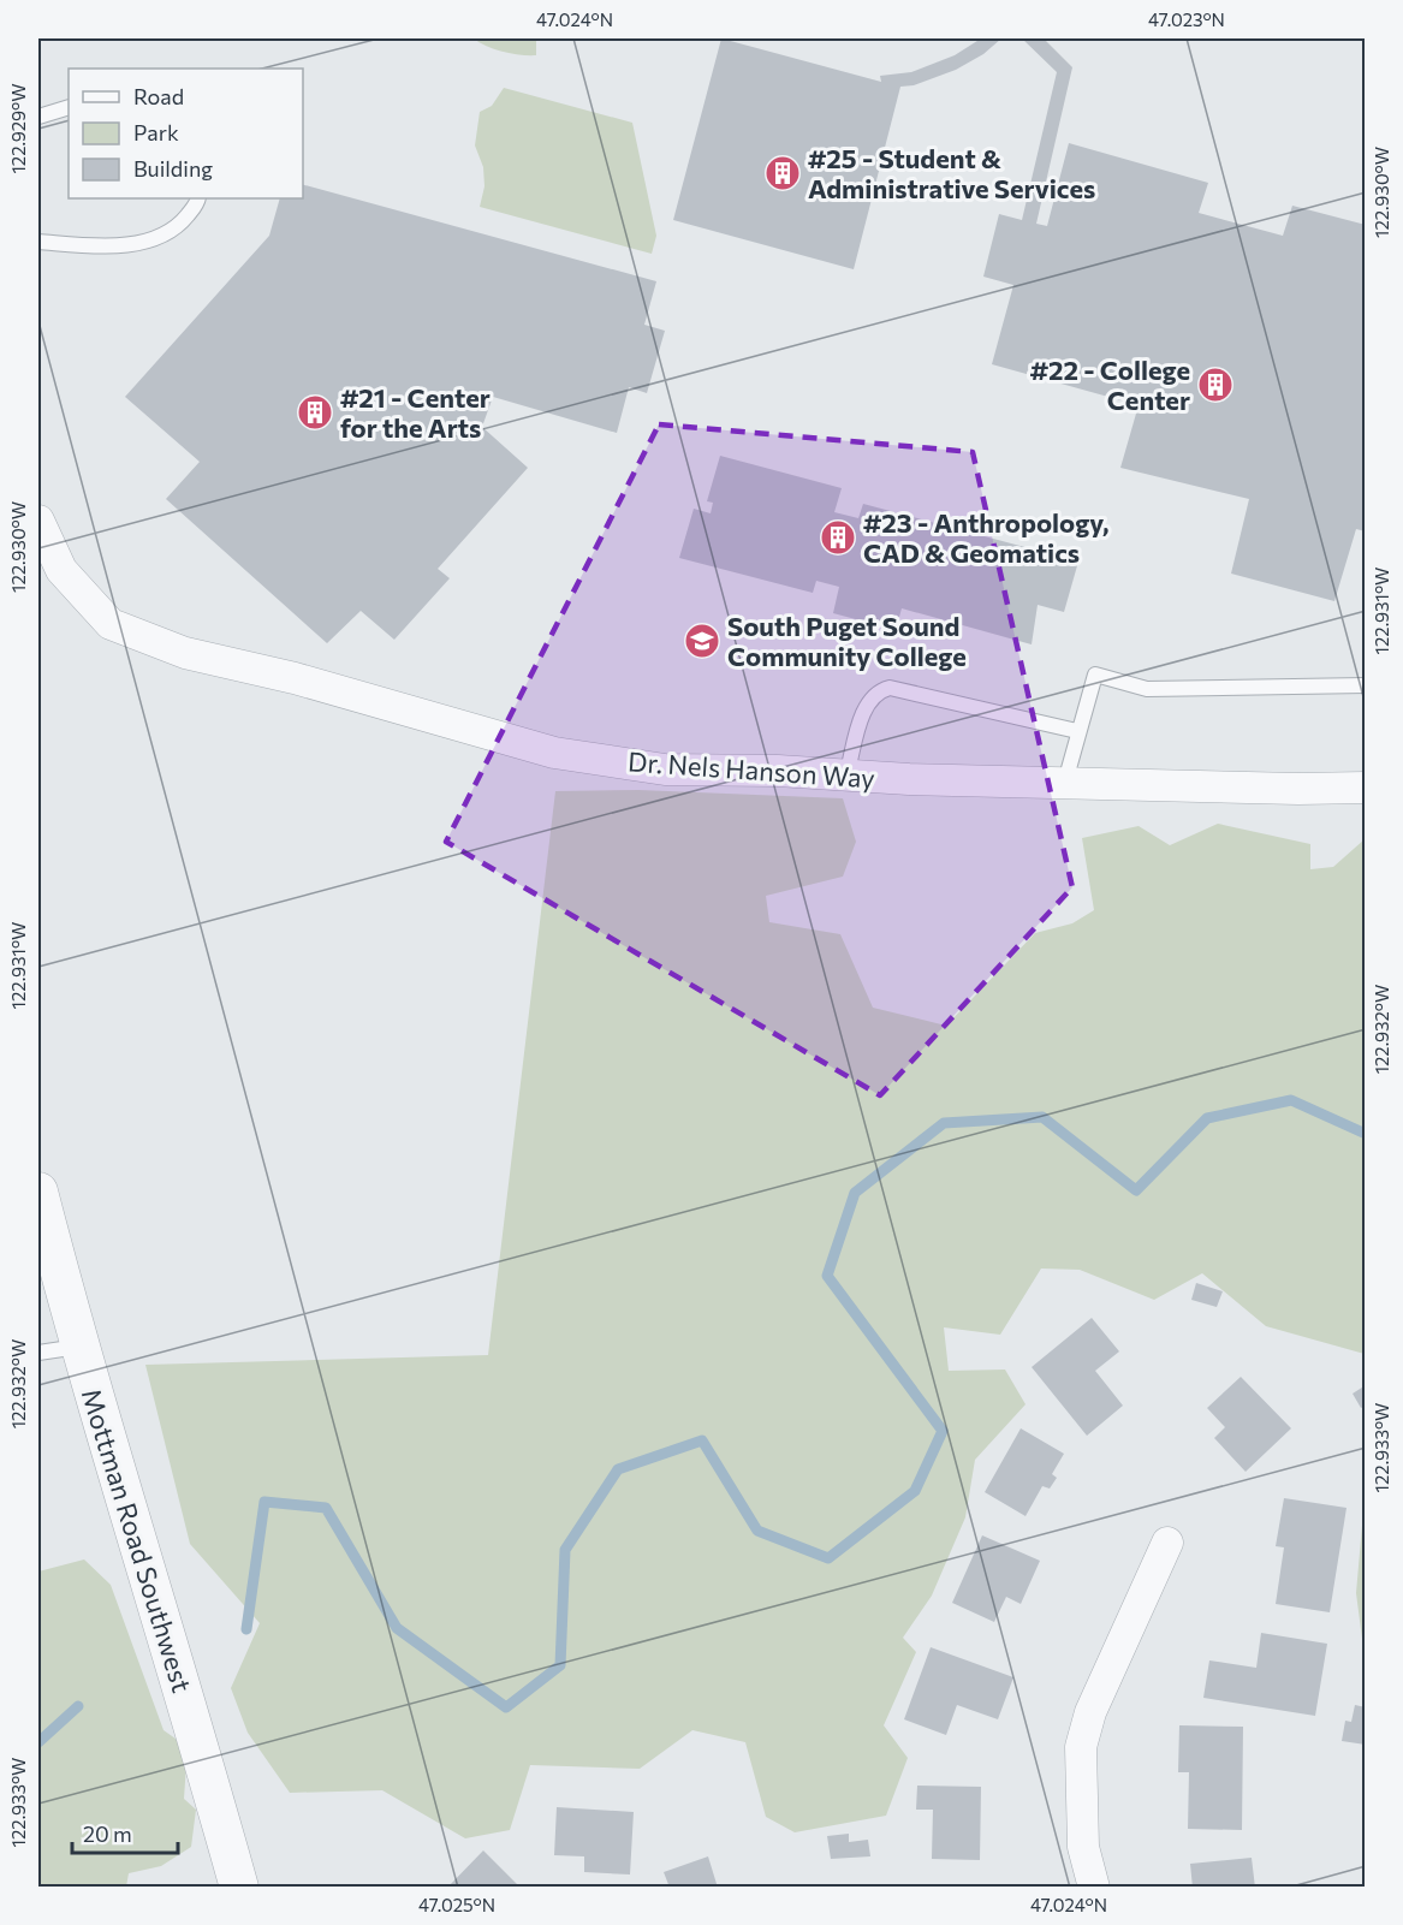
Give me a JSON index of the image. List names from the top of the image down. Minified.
{"streets":{"street":["Dr. Nels Hanson Way","Mottman Road Southwest"]},"places":{"building":["#25 - Student & Administrative Services","#22 - College Center","#21 - Center for the Arts","#23 - Anthropology, CAD & Geomatics"],"school or university":["South Puget Sound Community College"]},"legend":["Road","Park","Building"],"scale_bar":"20 m","coordinates":["47.024°N","47.023°N","122.929°W","122.930°W","122.931°W","122.932°W","122.933°W","47.025°N"]}
